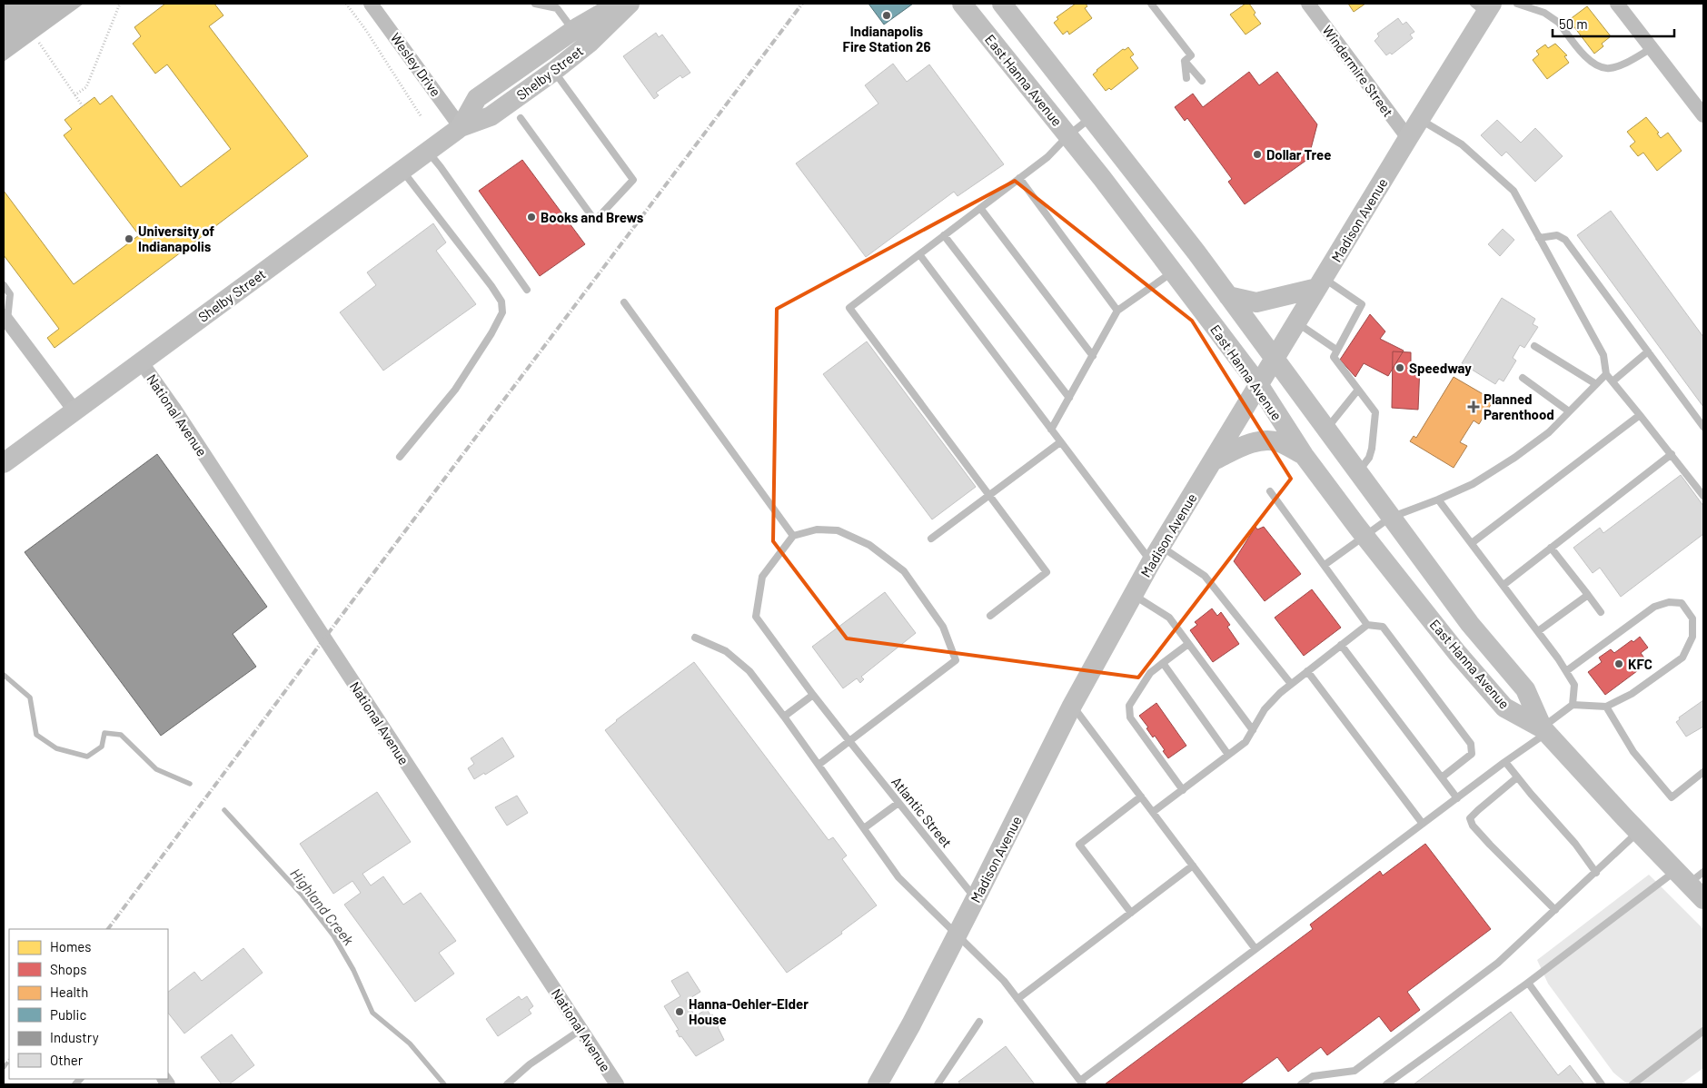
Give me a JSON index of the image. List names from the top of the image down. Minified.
{"streets":{"main road":["Shelby Street","East Hanna Avenue","Madison Avenue"],"street":["Wesley Drive","Windermire Street","National Avenue"],"lane":["Atlantic Street"]},"crossings":[["Wesley Drive","Shelby Street"],["Windermire Street","Madison Avenue"],["Shelby Street","National Avenue"],["East Hanna Avenue","Madison Avenue"],["Madison Avenue","Atlantic Street"]],"water":["Highland Creek"],"places":{"other":["Indianapolis Fire Station 26","Dollar Tree","Books and Brews","University of Indianapolis","Speedway","KFC","Hanna-Oehler-Elder House"],"health":["Planned Parenthood"]},"legend":["Homes","Shops","Health","Public","Industry","Other"],"scale_bar":"50 m"}
